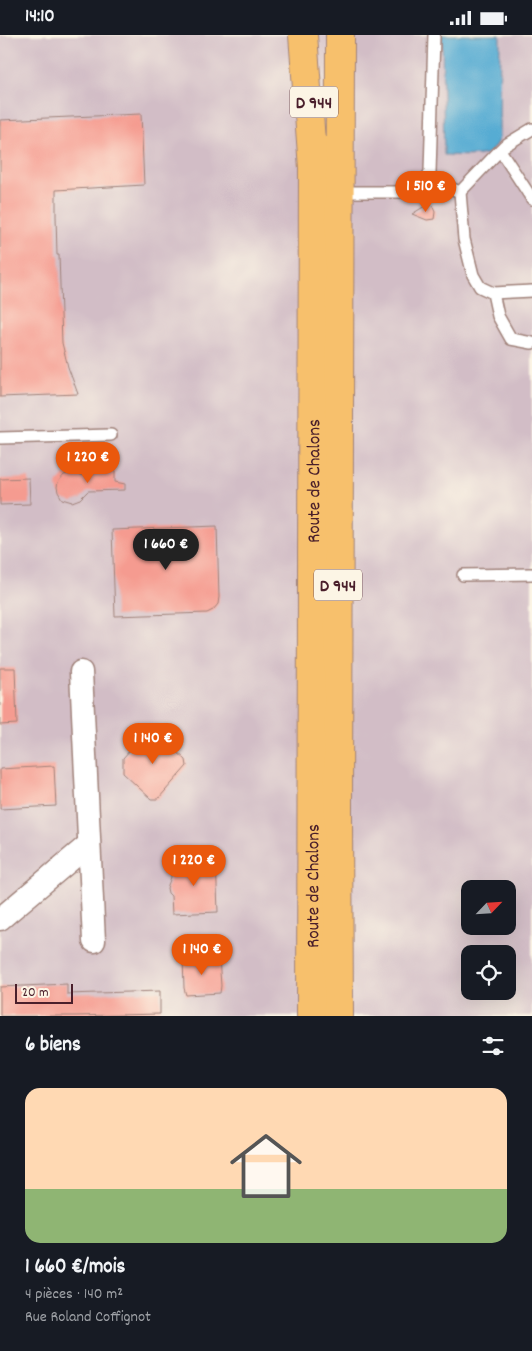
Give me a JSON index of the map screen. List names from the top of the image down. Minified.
{"streets":{"main road":["D 944","Route de Chalons"]},"scale_bar":"20 m","north":"top right","page":{"status":"14:10","price":["1 510 €","1 220 €","1 660 €","1 140 €","1 220 €","1 140 €"],"scale":"20 m","heading":"6 biens","list":[{"name":"1 660 €/mois","note":"4 pièces · 140 m² · Rue Roland Coffignot"}]}}
